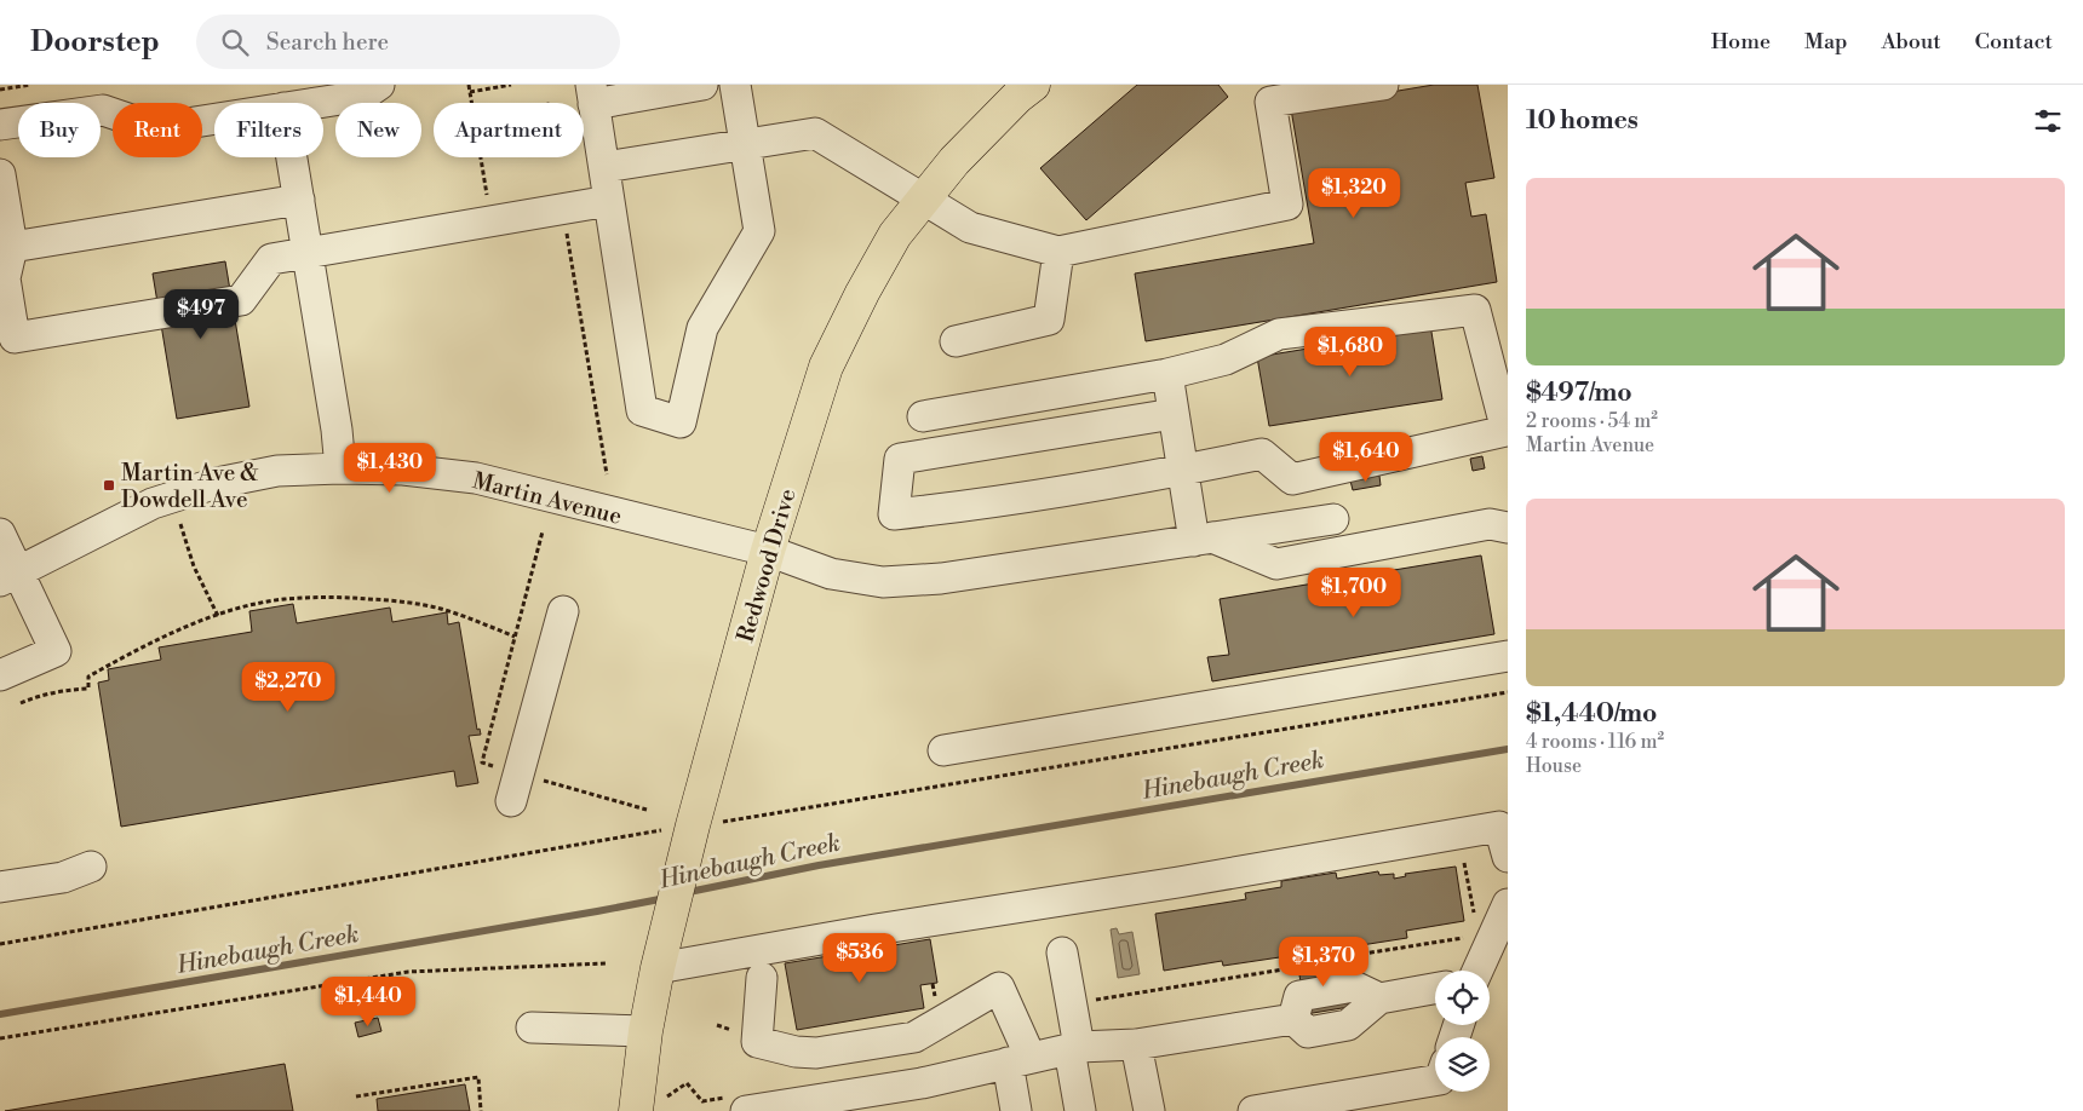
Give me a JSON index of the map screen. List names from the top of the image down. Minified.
{"streets":{"main road":["Redwood Drive"],"street":["Martin Avenue"]},"crossings":[["Martin Avenue","Redwood Drive"]],"water":["Hinebaugh Creek"],"places":{"transit":["Martin Ave & Dowdell Ave"]},"page":{"header":"Doorstep","search":"Search here","nav":["Home","Map","About","Contact"],"heading":"10 homes","chip":["Buy","Rent","Filters","New","Apartment"],"list":[{"name":"$497/mo","note":"2 rooms · 54 m² · Martin Avenue"},{"name":"$1,440/mo","note":"4 rooms · 116 m² · House"}],"price":["$1,320","$497","$1,680","$1,640","$1,430","$1,700","$2,270","$536","$1,370","$1,440"]}}
